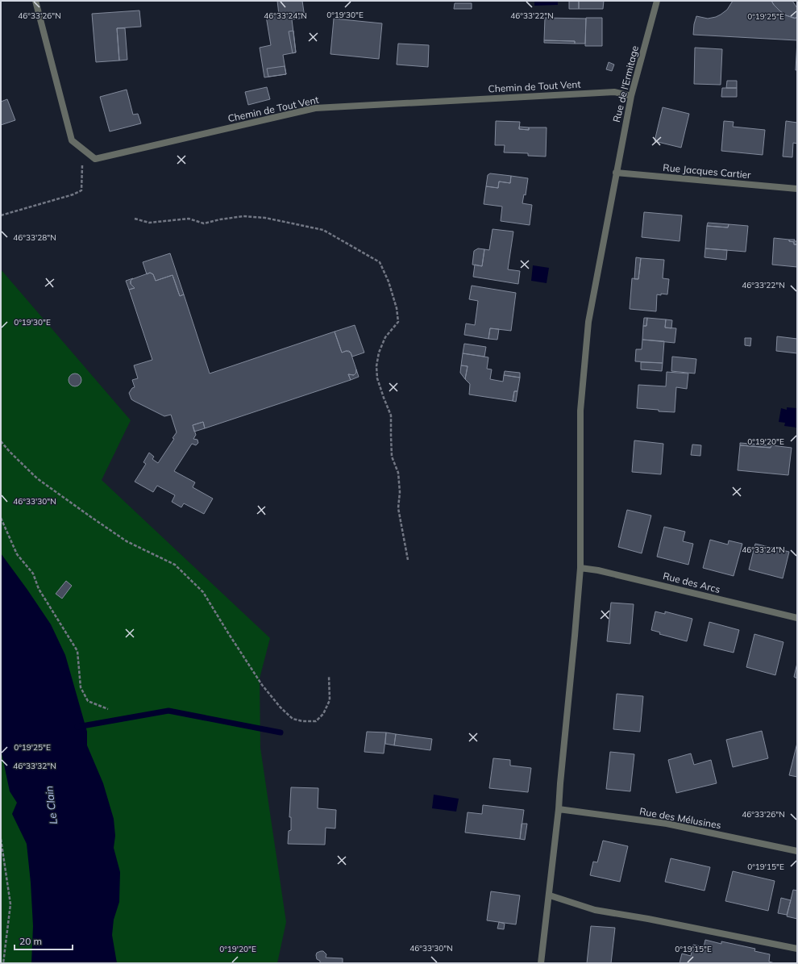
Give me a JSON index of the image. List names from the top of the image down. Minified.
{"streets":{"street":["Rue de l'Ermitage","Chemin de Tout Vent","Rue Jacques Cartier","Rue des Arcs","Rue des Mélusines"]},"crossings":[["Rue de l'Ermitage","Chemin de Tout Vent"],["Rue de l'Ermitage","Rue Jacques Cartier"],["Rue de l'Ermitage","Rue des Arcs"],["Rue de l'Ermitage","Rue des Mélusines"]],"water":["Le Clain"],"scale_bar":"20 m","coordinates":["0°19'30\"E","46°33'26\"N","46°33'24\"N","46°33'22\"N","0°19'25\"E","46°33'28\"N","0°19'20\"E","46°33'30\"N","46°33'32\"N","0°19'15\"E"]}
